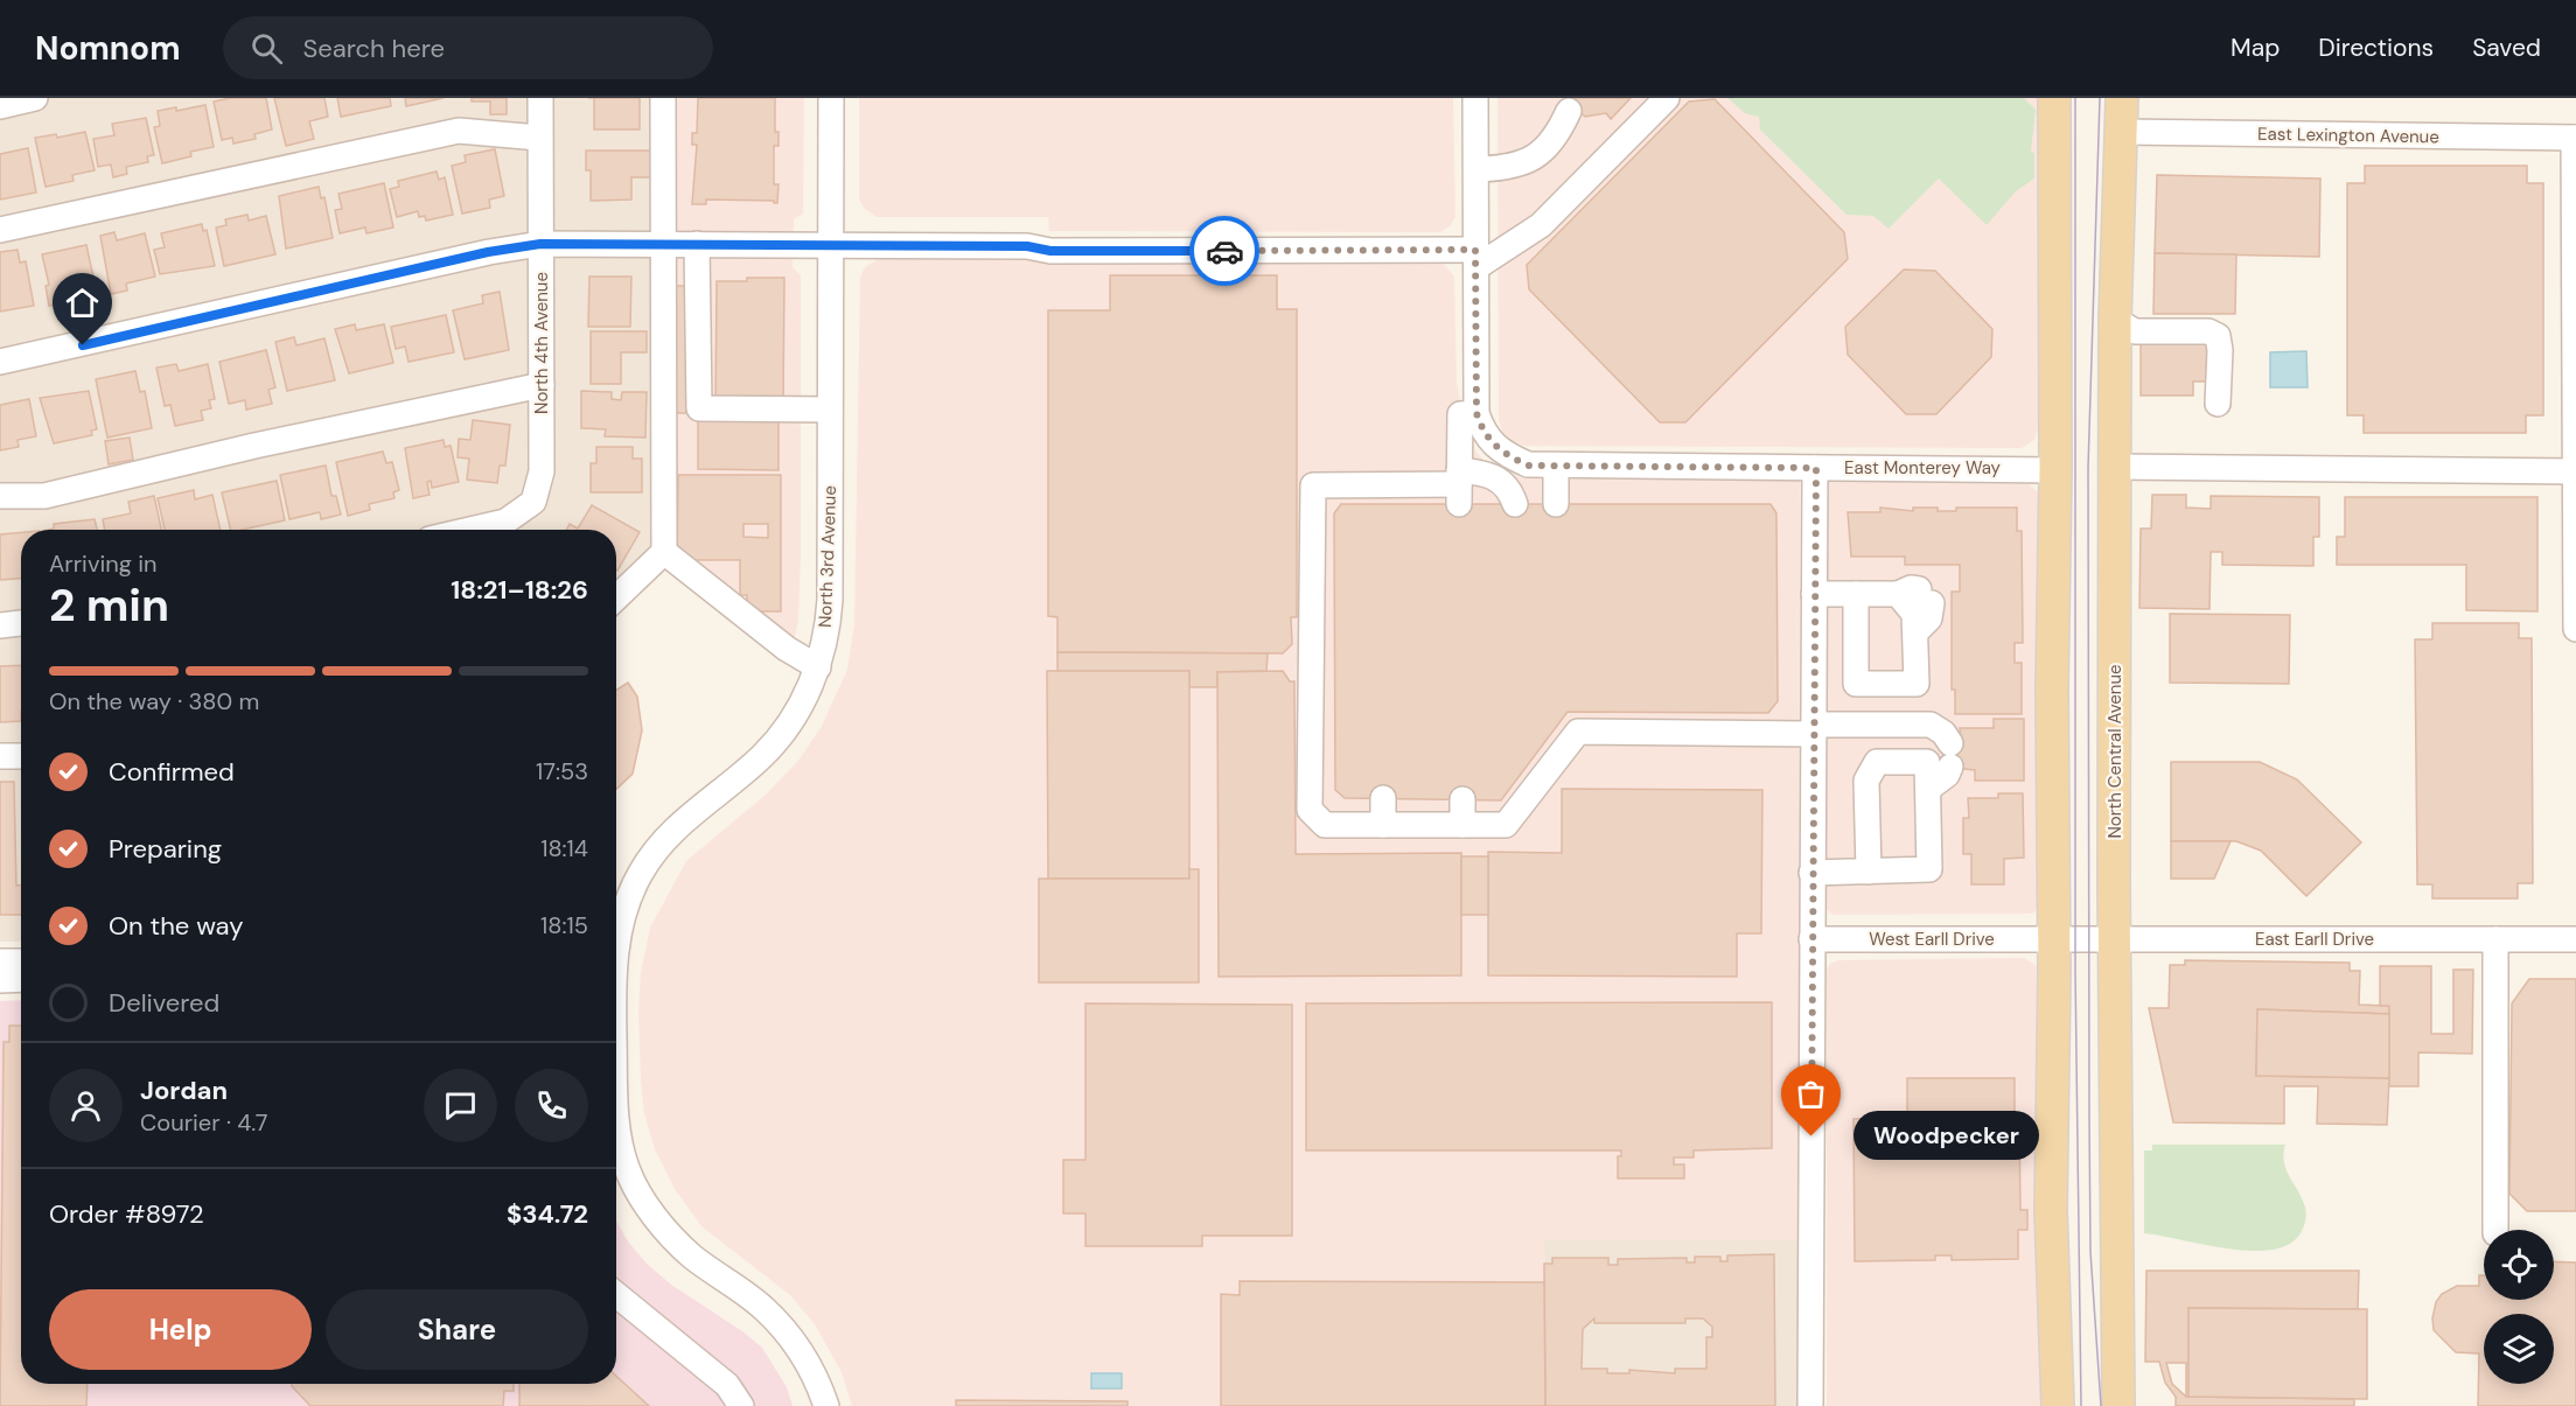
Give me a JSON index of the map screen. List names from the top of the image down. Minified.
{"streets":{"main road":["North Central Avenue"],"street":["East Lexington Avenue","North 4th Avenue","East Monterey Way","North 3rd Avenue","West Earll Drive","East Earll Drive"]},"crossings":[["East Lexington Avenue","North Central Avenue"],["North Central Avenue","East Earll Drive"],["West Earll Drive","East Earll Drive"]],"places":["Woodpecker"],"page":{"header":"Nomnom","search":"Search here","nav":["Map","Directions","Saved"],"heading":["2 min","Arriving in","18:21–18:26"],"panel":["Jordan","Courier · 4.7","Order #8972","$34.72"],"bar":"On the way · 380 m","list":[["Confirmed","17:53"],["Preparing","18:14"],["On the way","18:15"],"Delivered"],"bubble":"Woodpecker","buttons":["Help","Share"]}}
